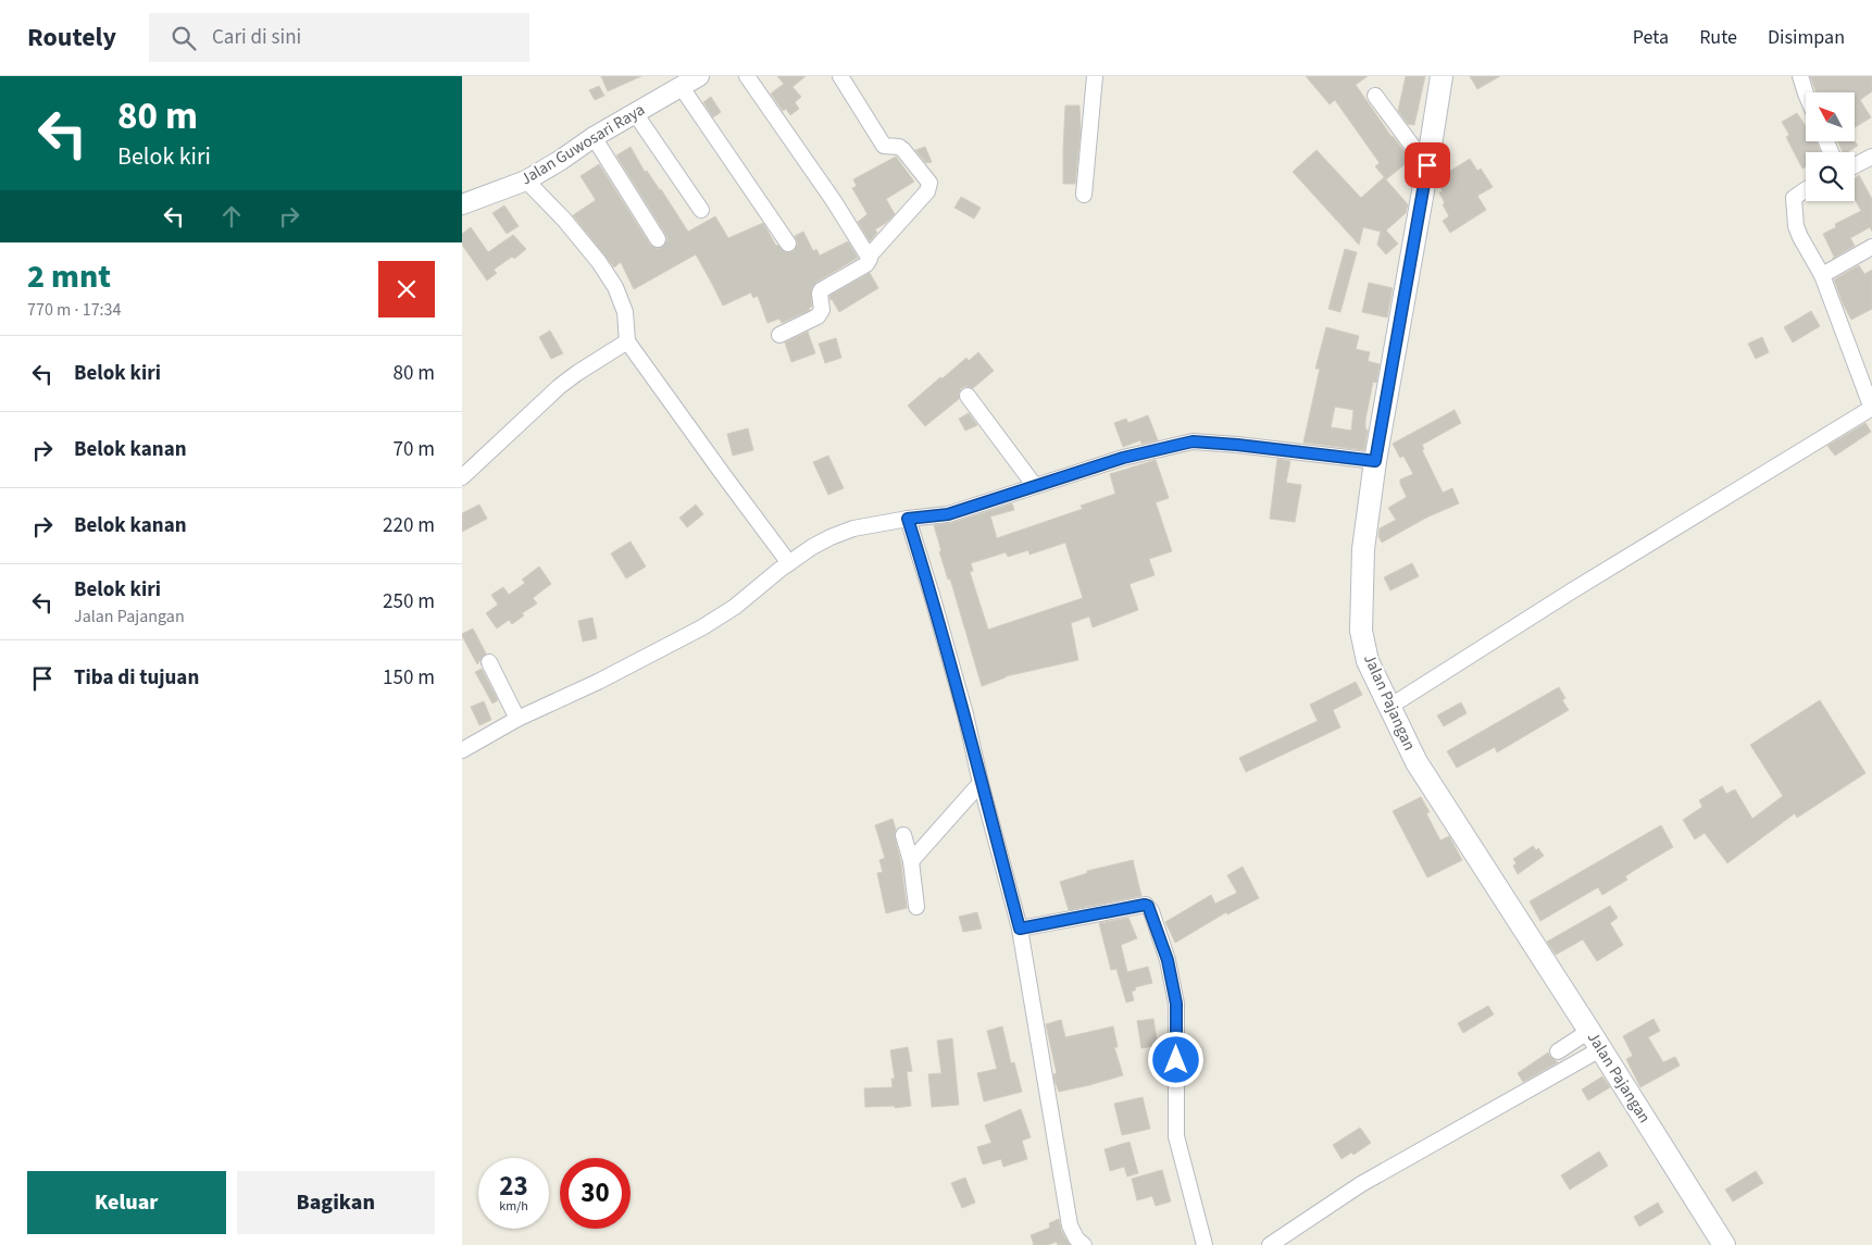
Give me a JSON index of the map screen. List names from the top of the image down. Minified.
{"streets":{"main road":["Jalan Pajangan"],"street":["Jalan Guwosari Raya"]},"north":"top left","page":{"header":"Routely","search":"Cari di sini","nav":["Peta","Rute","Disimpan"],"turn":["80 m","Belok kiri"],"heading":["2 mnt","770 m · 17:34"],"list":[{"name":"Belok kiri","value":"80 m"},{"name":"Belok kanan","value":"70 m"},{"name":"Belok kanan","value":"220 m"},{"name":"Belok kiri","note":"Jalan Pajangan","value":"250 m"},{"name":"Tiba di tujuan","value":"150 m"}],"speed":"23 km/h","limit":"30","buttons":["Keluar","Bagikan"]}}
